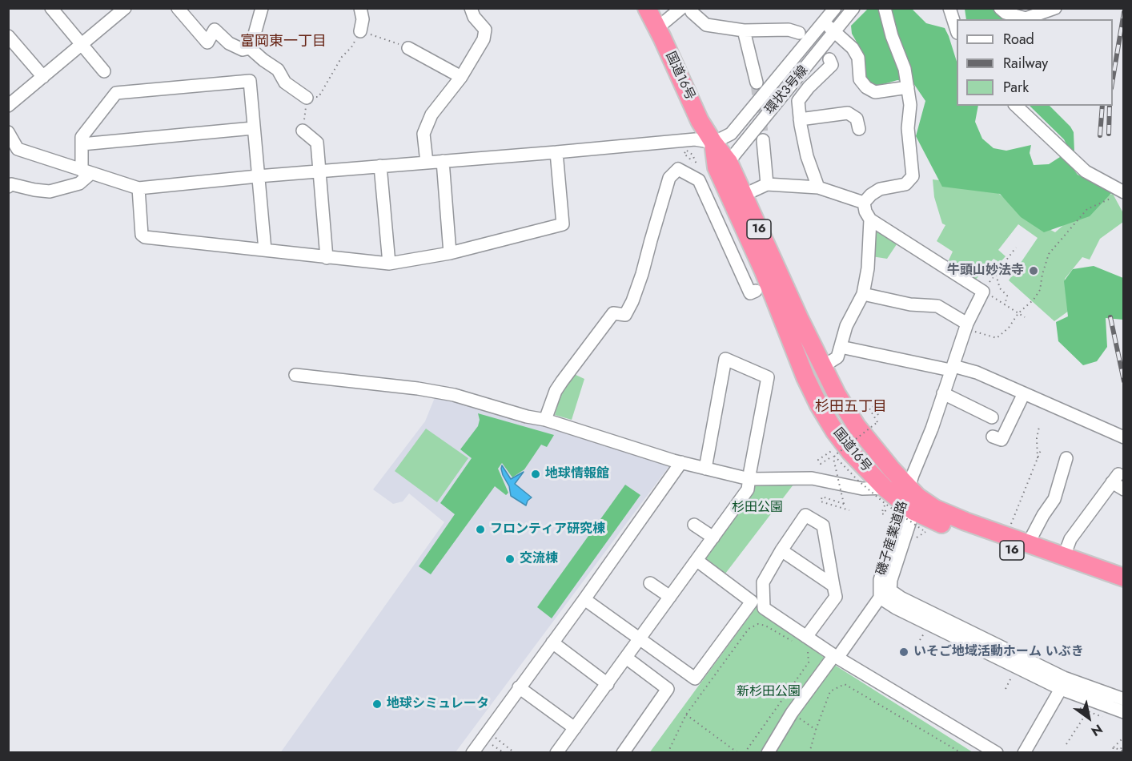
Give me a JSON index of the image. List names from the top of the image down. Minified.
{"streets":{"highway":["国道16号","16"],"street":["環状3号線","磯子産業道路"]},"crossings":[["国道16号","環状3号線"],["国道16号","磯子産業道路"]],"districts":["富岡東一丁目","杉田五丁目"],"parks":["杉田公園","新杉田公園"],"places":["牛頭山妙法寺","地球情報館","フロンティア研究棟","交流棟","いそご地域活動ホーム いぶき","地球シミュレータ"],"legend":["Road","Railway","Park"],"north":"bottom right"}
